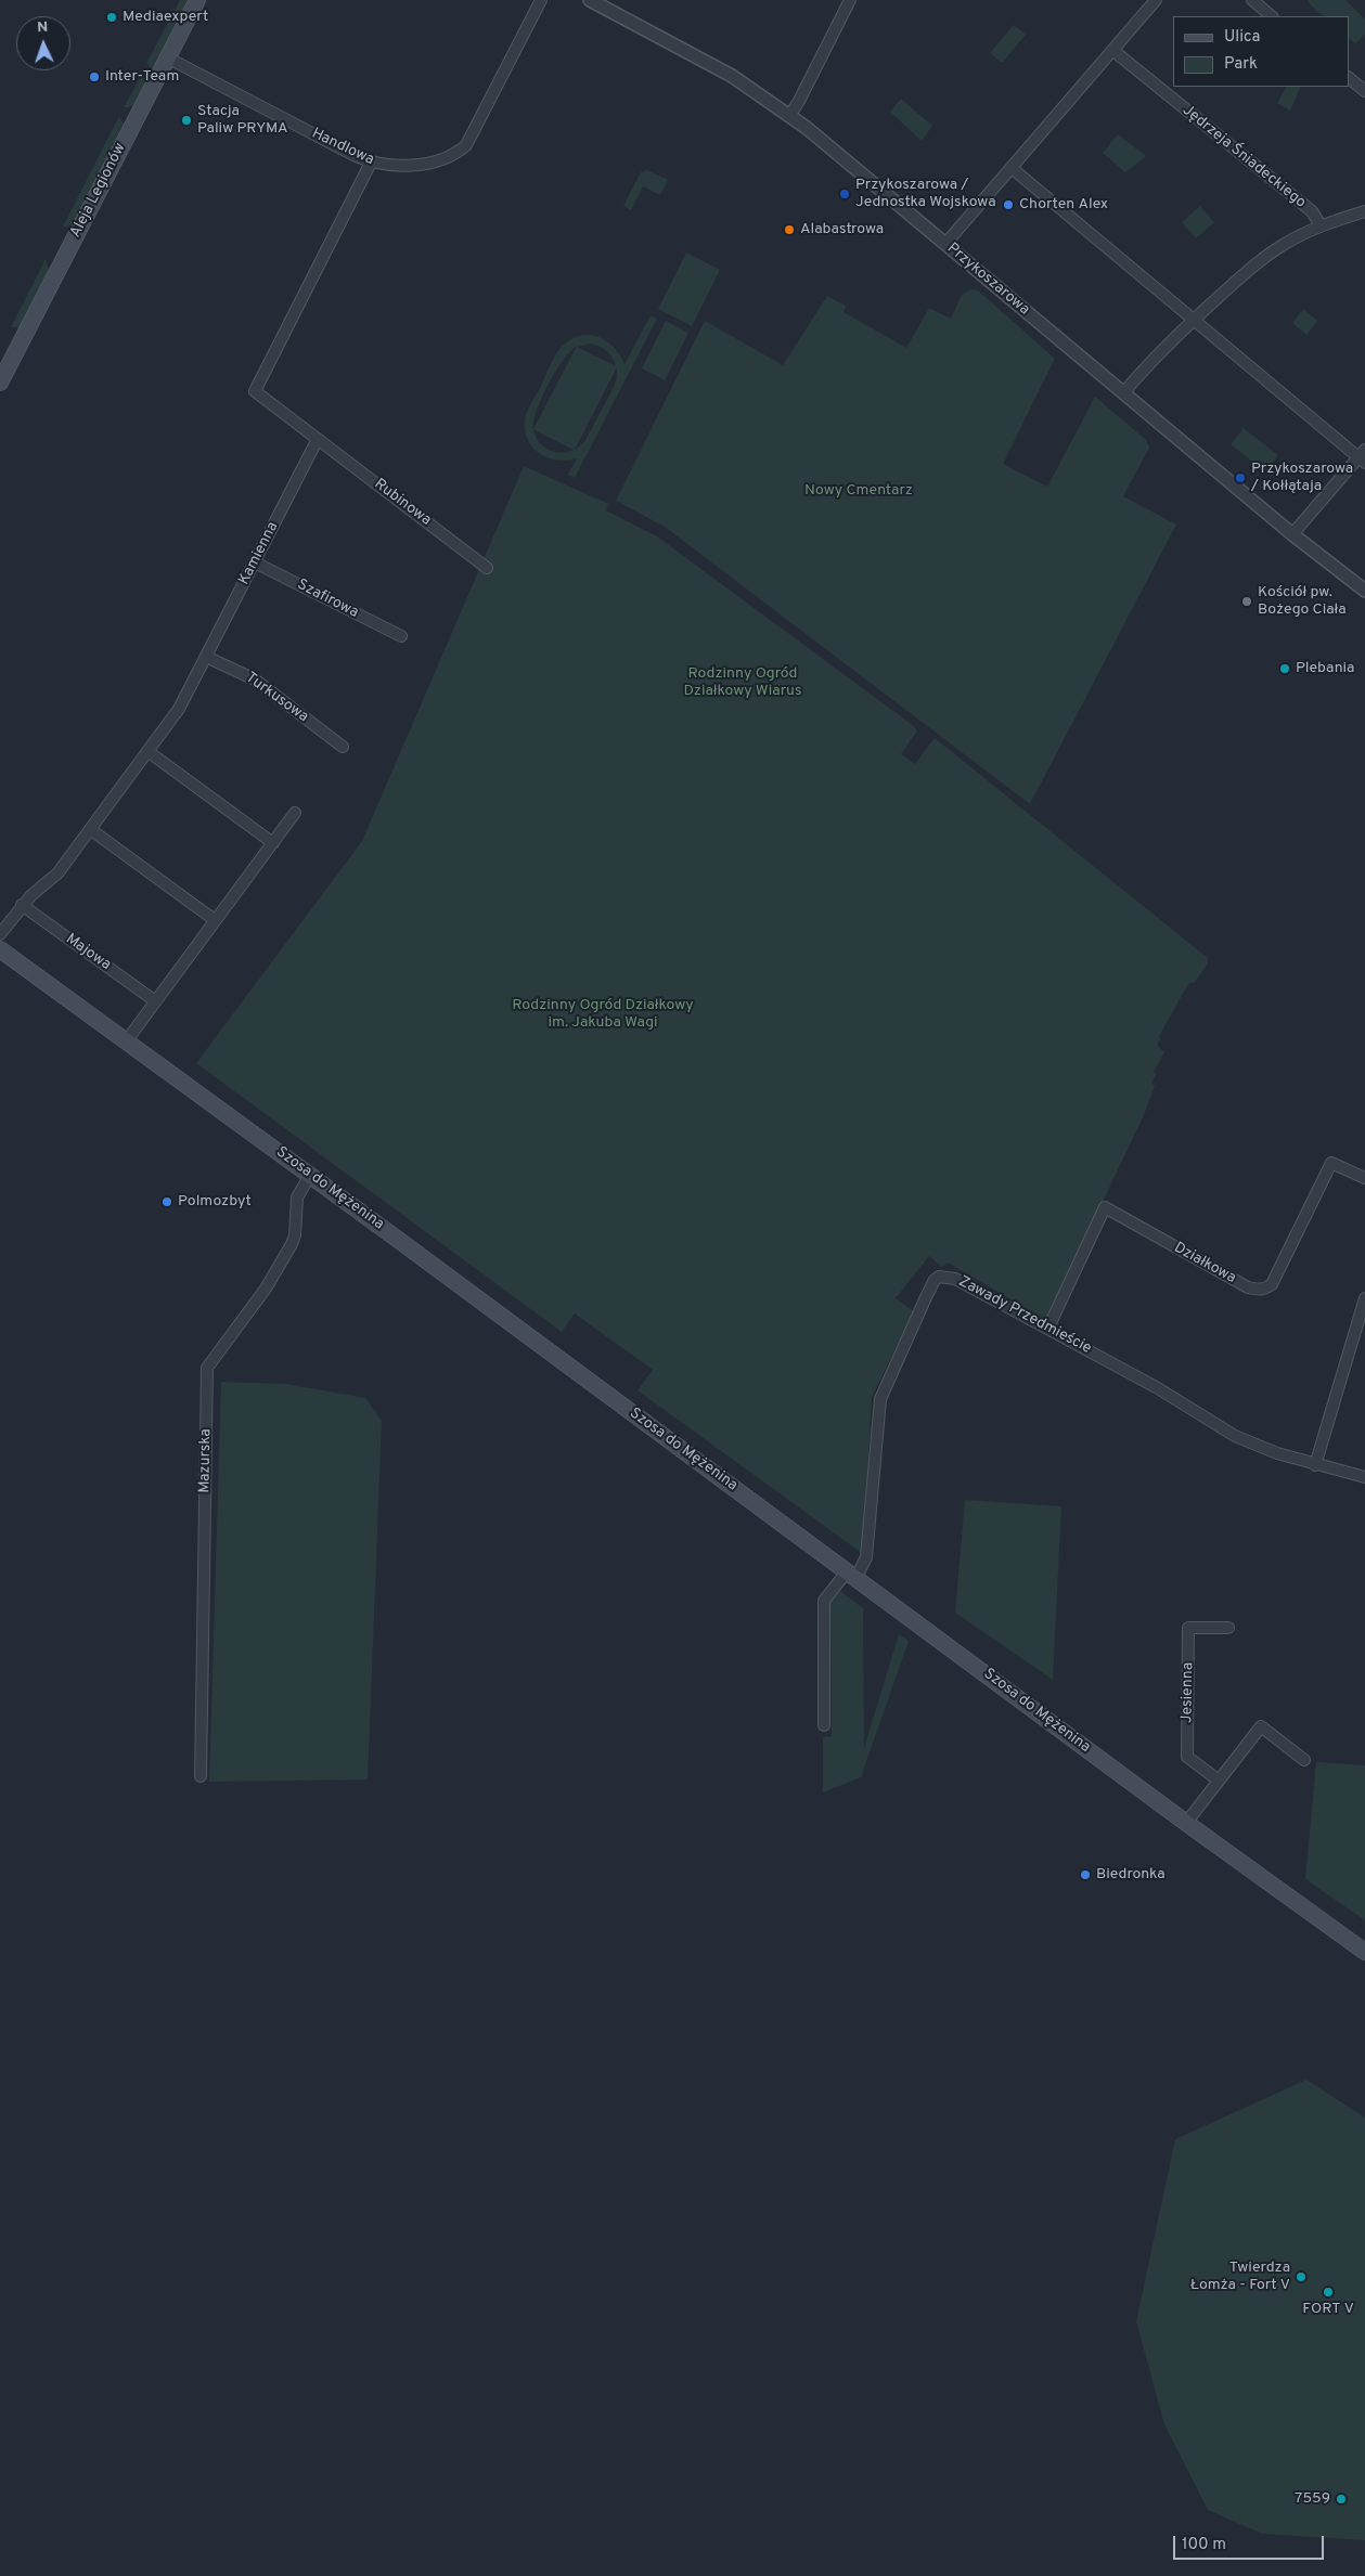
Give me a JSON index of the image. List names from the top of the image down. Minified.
{"streets":{"main road":["Aleja Legionów","Szosa do Mężenina"],"street":["Handlowa","Jędrzeja Śniadeckiego","Przykoszarowa","Rubinowa","Kamienna","Szafirowa","Turkusowa","Majowa","Działkowa","Zawady Przedmieście","Mazurska","Jesienna"]},"crossings":[["Handlowa","Aleja Legionów"],["Rubinowa","Kamienna"],["Kamienna","Szafirowa"],["Kamienna","Turkusowa"],["Kamienna","Majowa"],["Szosa do Mężenina","Zawady Przedmieście"],["Szosa do Mężenina","Mazurska"],["Działkowa","Zawady Przedmieście"]],"parks":["Nowy Cmentarz","Rodzinny Ogród Działkowy Wiarus","Rodzinny Ogród Działkowy im. Jakuba Wagi"],"places":["Mediaexpert","Inter-Team","Stacja Paliw PRYMA","Przykoszarowa / Jednostka Wojskowa","Chorten Alex","Alabastrowa","Przykoszarowa / Kołłątaja","Kościół pw. Bożego Ciała","Plebania","Polmozbyt","Biedronka","Twierdza Łomża - Fort V","FORT V","7559"],"legend":["Ulica","Park"],"scale_bar":"100 m","north":"top"}
